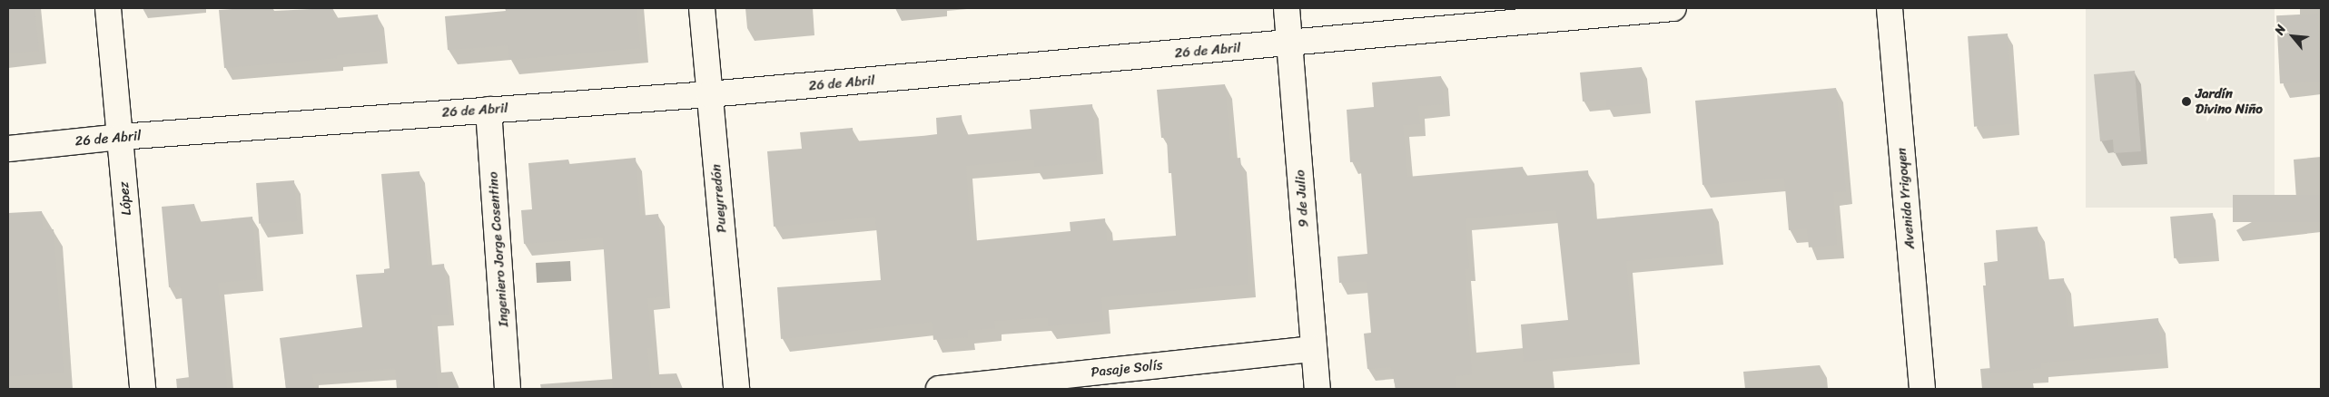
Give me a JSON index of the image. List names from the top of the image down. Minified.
{"streets":{"street":["26 de Abril","López","Pueyrredón","9 de Julio","Avenida Yrigoyen","Ingeniero Jorge Cosentino","Pasaje Solís"]},"crossings":[["26 de Abril","López"],["26 de Abril","Pueyrredón"],["26 de Abril","9 de Julio"],["26 de Abril","Ingeniero Jorge Cosentino"],["9 de Julio","Pasaje Solís"]],"places":["Jardín Divino Niño"],"north":"top left"}
